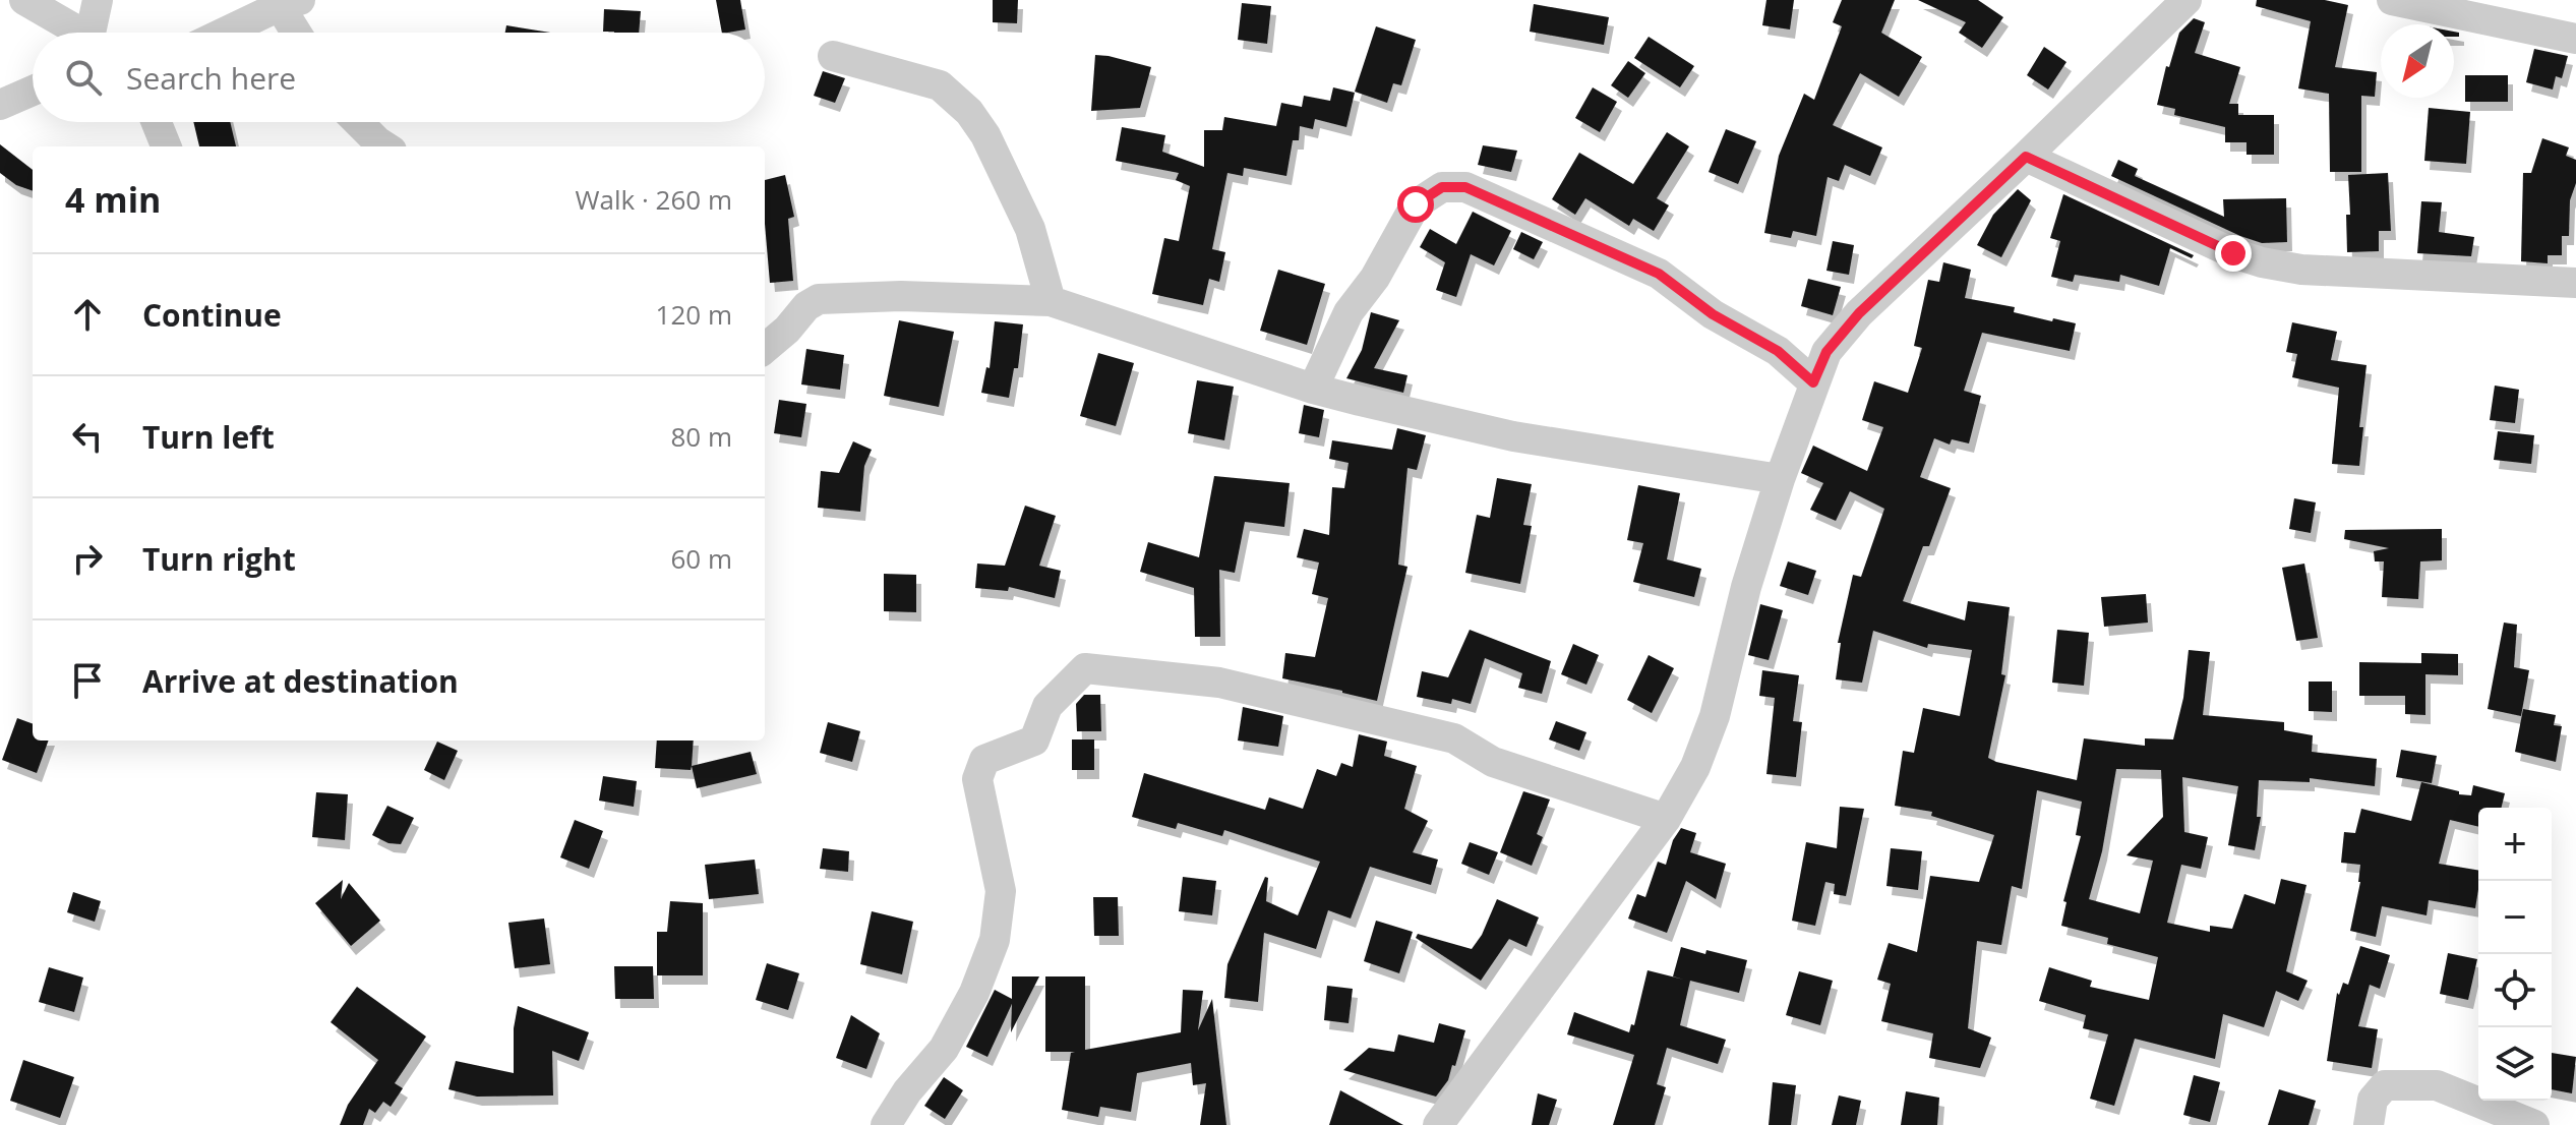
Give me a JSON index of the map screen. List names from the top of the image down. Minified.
{"north":"bottom left","page":{"search":"Search here","heading":["4 min","Walk · 260 m"],"list":[["Continue","120 m"],["Turn left","80 m"],["Turn right","60 m"],"Arrive at destination"],"map_buttons":["+","−"]}}
